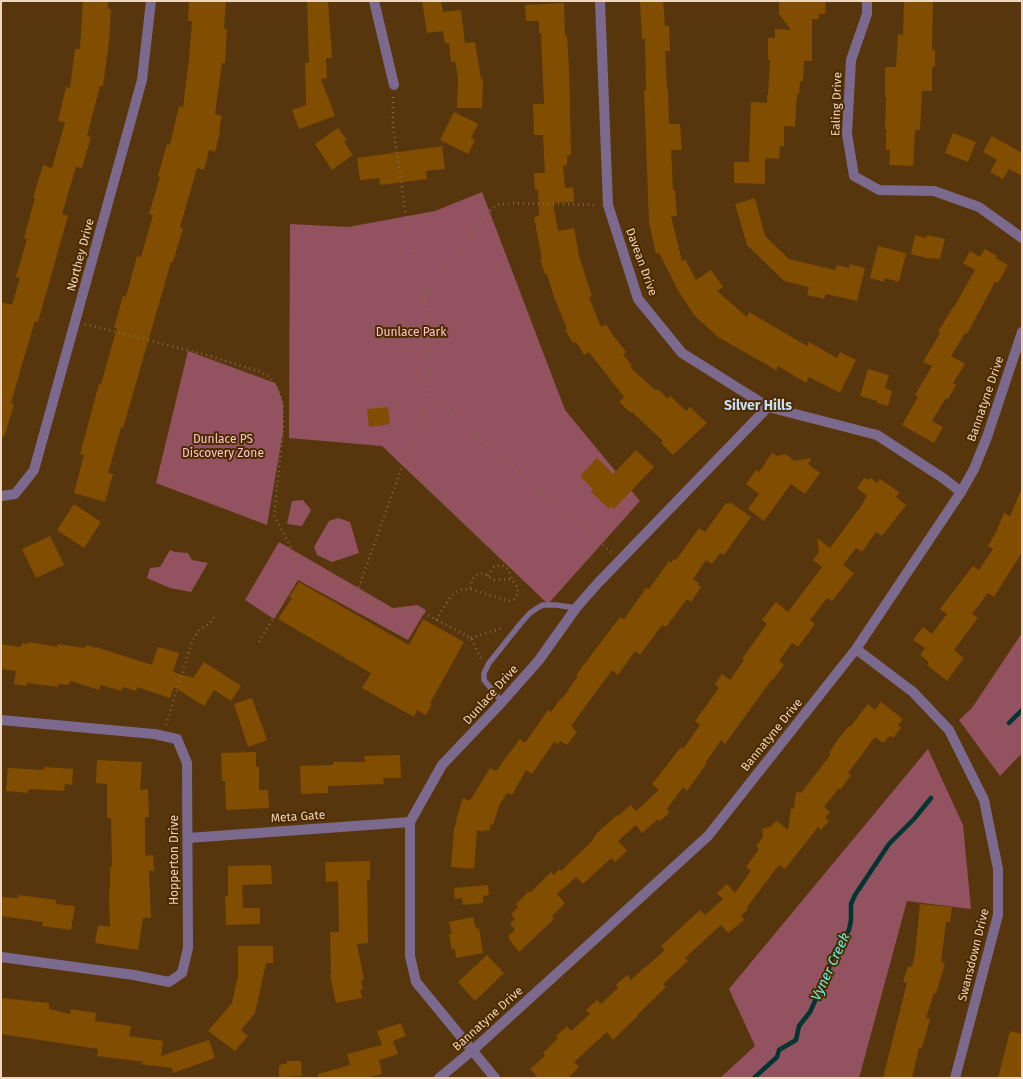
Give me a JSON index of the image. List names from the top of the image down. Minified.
{"streets":{"street":["Ealing Drive","Northey Drive","Davean Drive","Bannatyne Drive","Dunlace Drive","Meta Gate","Hopperton Drive","Swansdown Drive"]},"crossings":[["Davean Drive","Bannatyne Drive"],["Davean Drive","Dunlace Drive"],["Bannatyne Drive","Dunlace Drive"],["Bannatyne Drive","Swansdown Drive"],["Dunlace Drive","Meta Gate"],["Meta Gate","Hopperton Drive"]],"districts":["Silver Hills"],"water":["Vyner Creek"],"parks":["Dunlace Park","Dunlace PS Discovery Zone"]}
